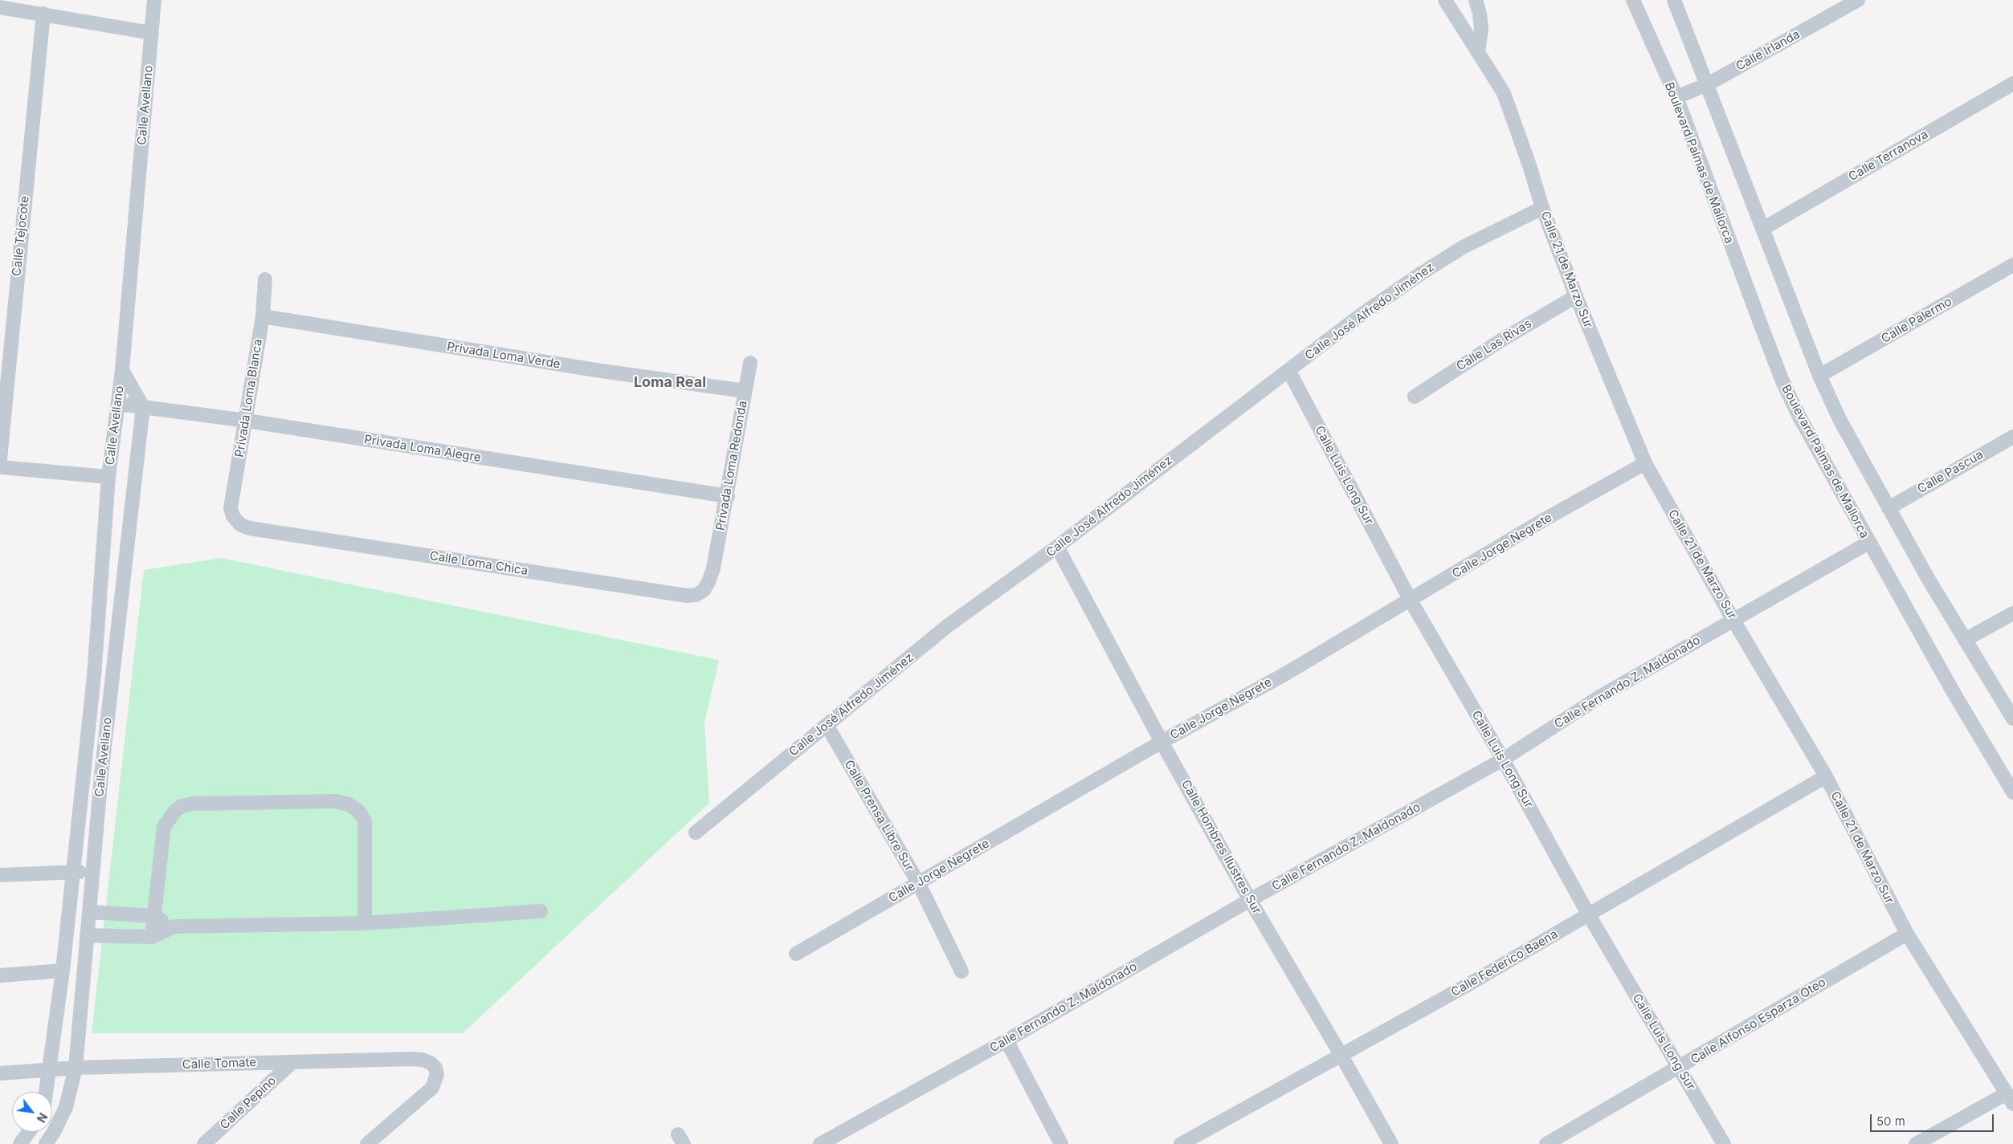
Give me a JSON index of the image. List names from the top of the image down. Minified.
{"streets":{"street":["Calle Irlanda","Calle Avellano","Calle Terranova","Boulevard Palmas de Mallorca","Calle Tejocote","Calle 21 de Marzo Sur","Calle José Alfredo Jiménez","Calle Palermo","Calle Las Rivas","Privada Loma Verde","Privada Loma Blanca","Privada Loma Alegre","Privada Loma Redonda","Calle Pascua","Calle Luis Long Sur","Calle Jorge Negrete","Calle Loma Chica","Calle Fernando Z. Maldonado","Calle Prensa Libre Sur","Calle Hombres Ilustres Sur","Calle Federico Baena","Calle Alfonso Esparza Oteo","Calle Tomate","Calle Pepino"]},"crossings":[["Calle Irlanda","Boulevard Palmas de Mallorca"],["Calle Avellano","Privada Loma Alegre"],["Calle Avellano","Calle Tomate"],["Boulevard Palmas de Mallorca","Calle Fernando Z. Maldonado"],["Calle 21 de Marzo Sur","Calle José Alfredo Jiménez"],["Calle 21 de Marzo Sur","Calle Las Rivas"],["Calle 21 de Marzo Sur","Calle Jorge Negrete"],["Calle 21 de Marzo Sur","Calle Fernando Z. Maldonado"],["Calle 21 de Marzo Sur","Calle Federico Baena"],["Calle 21 de Marzo Sur","Calle Alfonso Esparza Oteo"],["Calle José Alfredo Jiménez","Calle Luis Long Sur"],["Calle José Alfredo Jiménez","Calle Prensa Libre Sur"],["Calle José Alfredo Jiménez","Calle Hombres Ilustres Sur"],["Privada Loma Verde","Privada Loma Blanca"],["Privada Loma Verde","Privada Loma Redonda"],["Privada Loma Blanca","Privada Loma Alegre"],["Privada Loma Blanca","Calle Loma Chica"],["Privada Loma Alegre","Privada Loma Redonda"],["Privada Loma Redonda","Calle Loma Chica"],["Calle Luis Long Sur","Calle Jorge Negrete"],["Calle Luis Long Sur","Calle Fernando Z. Maldonado"],["Calle Luis Long Sur","Calle Federico Baena"],["Calle Luis Long Sur","Calle Alfonso Esparza Oteo"],["Calle Jorge Negrete","Calle Prensa Libre Sur"],["Calle Jorge Negrete","Calle Hombres Ilustres Sur"],["Calle Fernando Z. Maldonado","Calle Hombres Ilustres Sur"],["Calle Hombres Ilustres Sur","Calle Federico Baena"],["Calle Tomate","Calle Pepino"]],"districts":["Loma Real"],"scale_bar":"50 m","north":"bottom right"}
